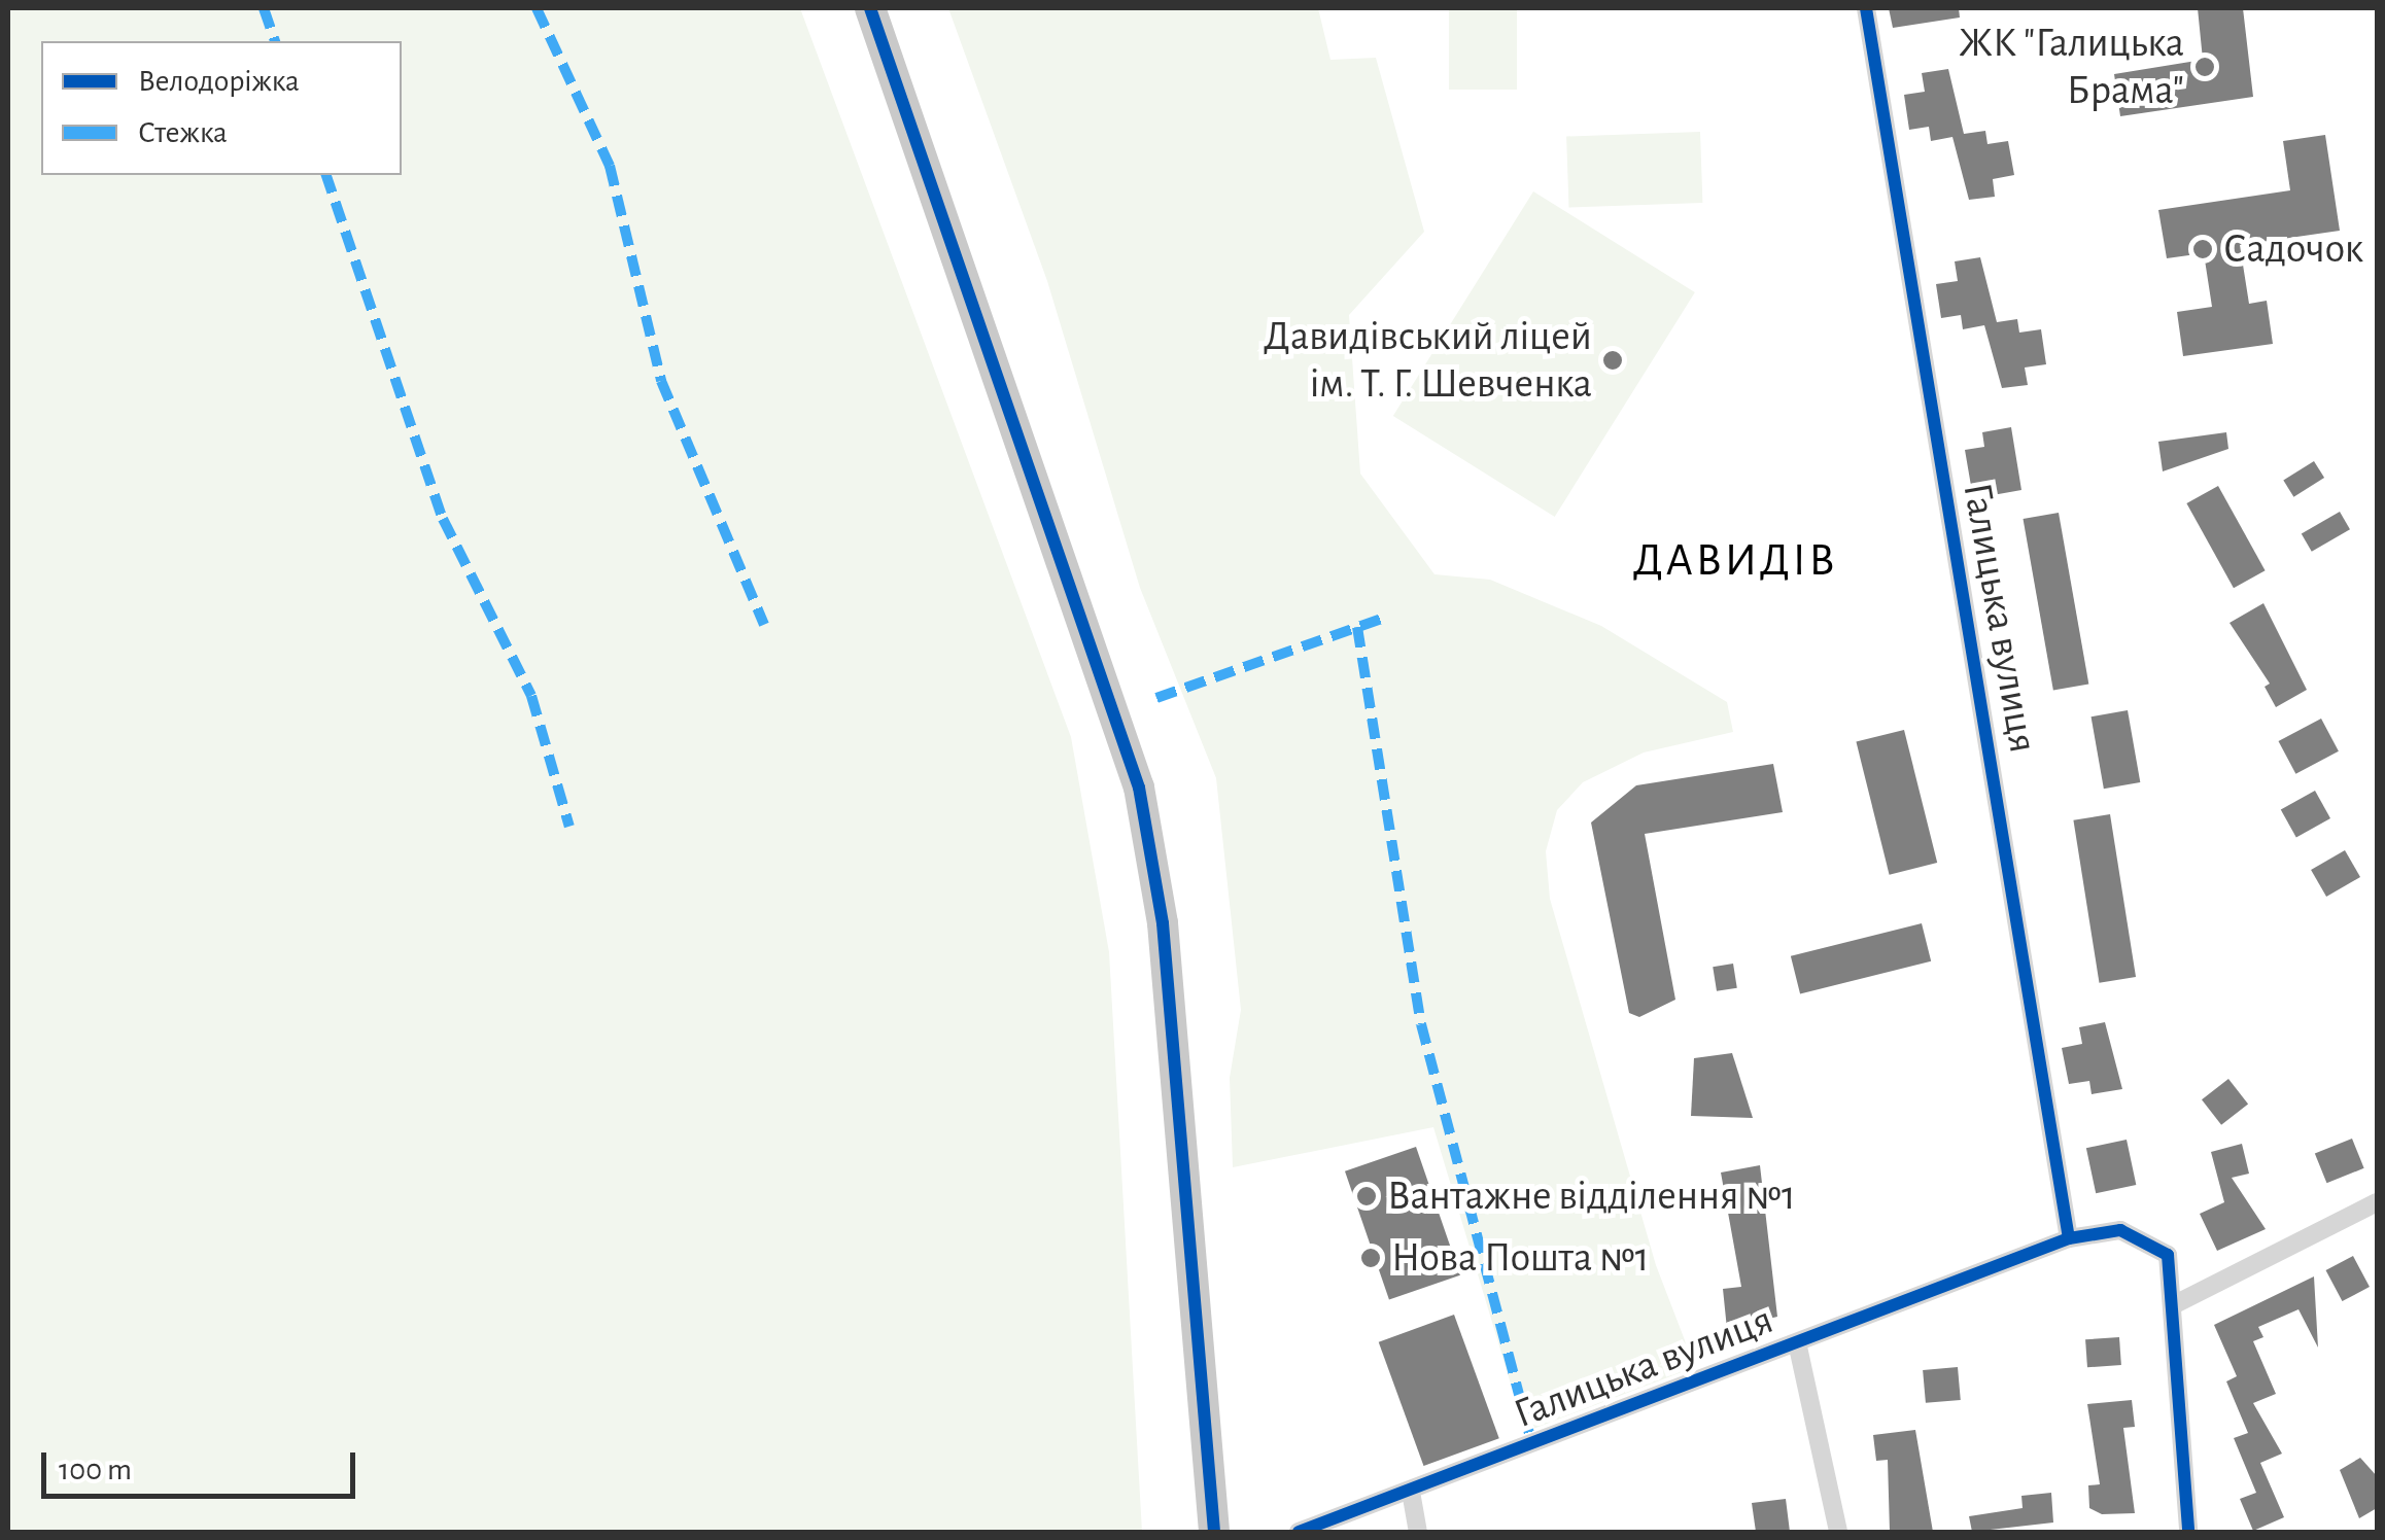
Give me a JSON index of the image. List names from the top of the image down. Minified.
{"streets":{"street":["Галицька вулиця"]},"districts":["ДАВИДІВ"],"places":["ЖК \"Галицька Брама\"","Садочок","Давидівський ліцей ім. Т. Г. Шевченка","Вантажне відділення №1","Нова Пошта №1"],"legend":["Велодоріжка","Стежка"],"scale_bar":"100 m"}
